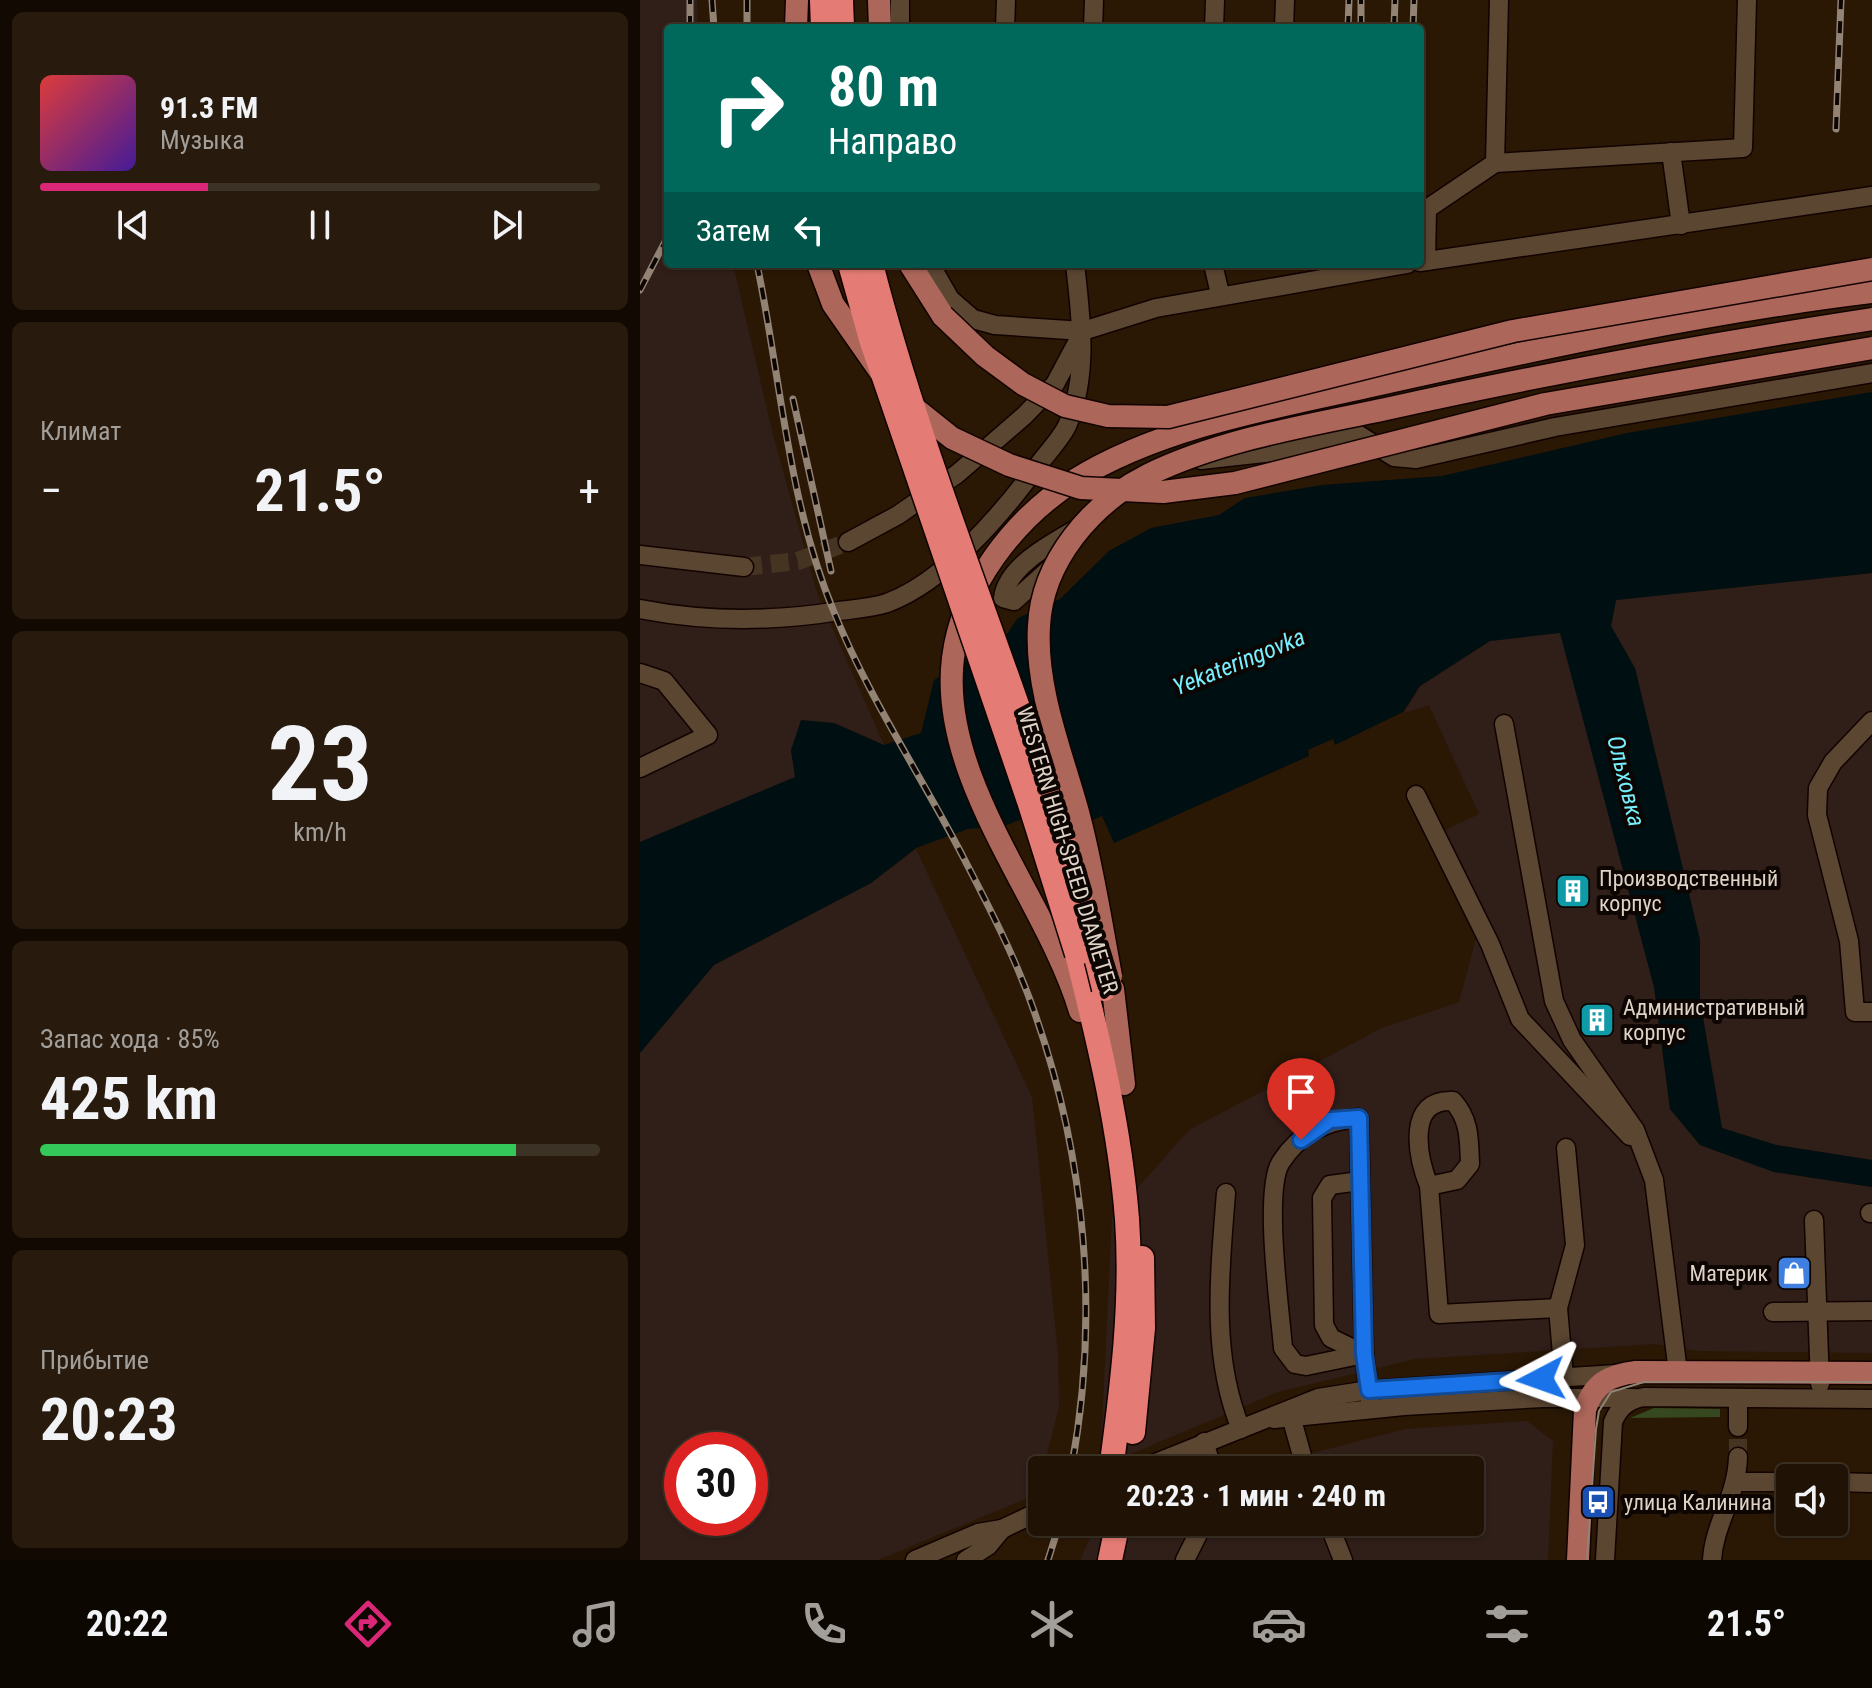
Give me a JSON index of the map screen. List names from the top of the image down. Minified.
{"streets":{"highway":["WESTERN HIGH-SPEED DIAMETER"]},"water":["Yekateringovka","Ольховка"],"places":{"building":["Производственный корпус","Административный корпус"],"shop":["Материк"],"bus stop":["улица Калинина"]},"page":{"turn":["80 m","Направо"],"song":["91.3 FM","Музыка"],"then":"Затем","tile":["Климат",["23","km/h"],["Запас хода · 85%","425 km"],["Прибытие","20:23"]],"heat":["−","21.5°","+"],"limit":"30","trip":"20:23 · 1 мин · 240 m","tabs":["20:22","21.5°"]}}
